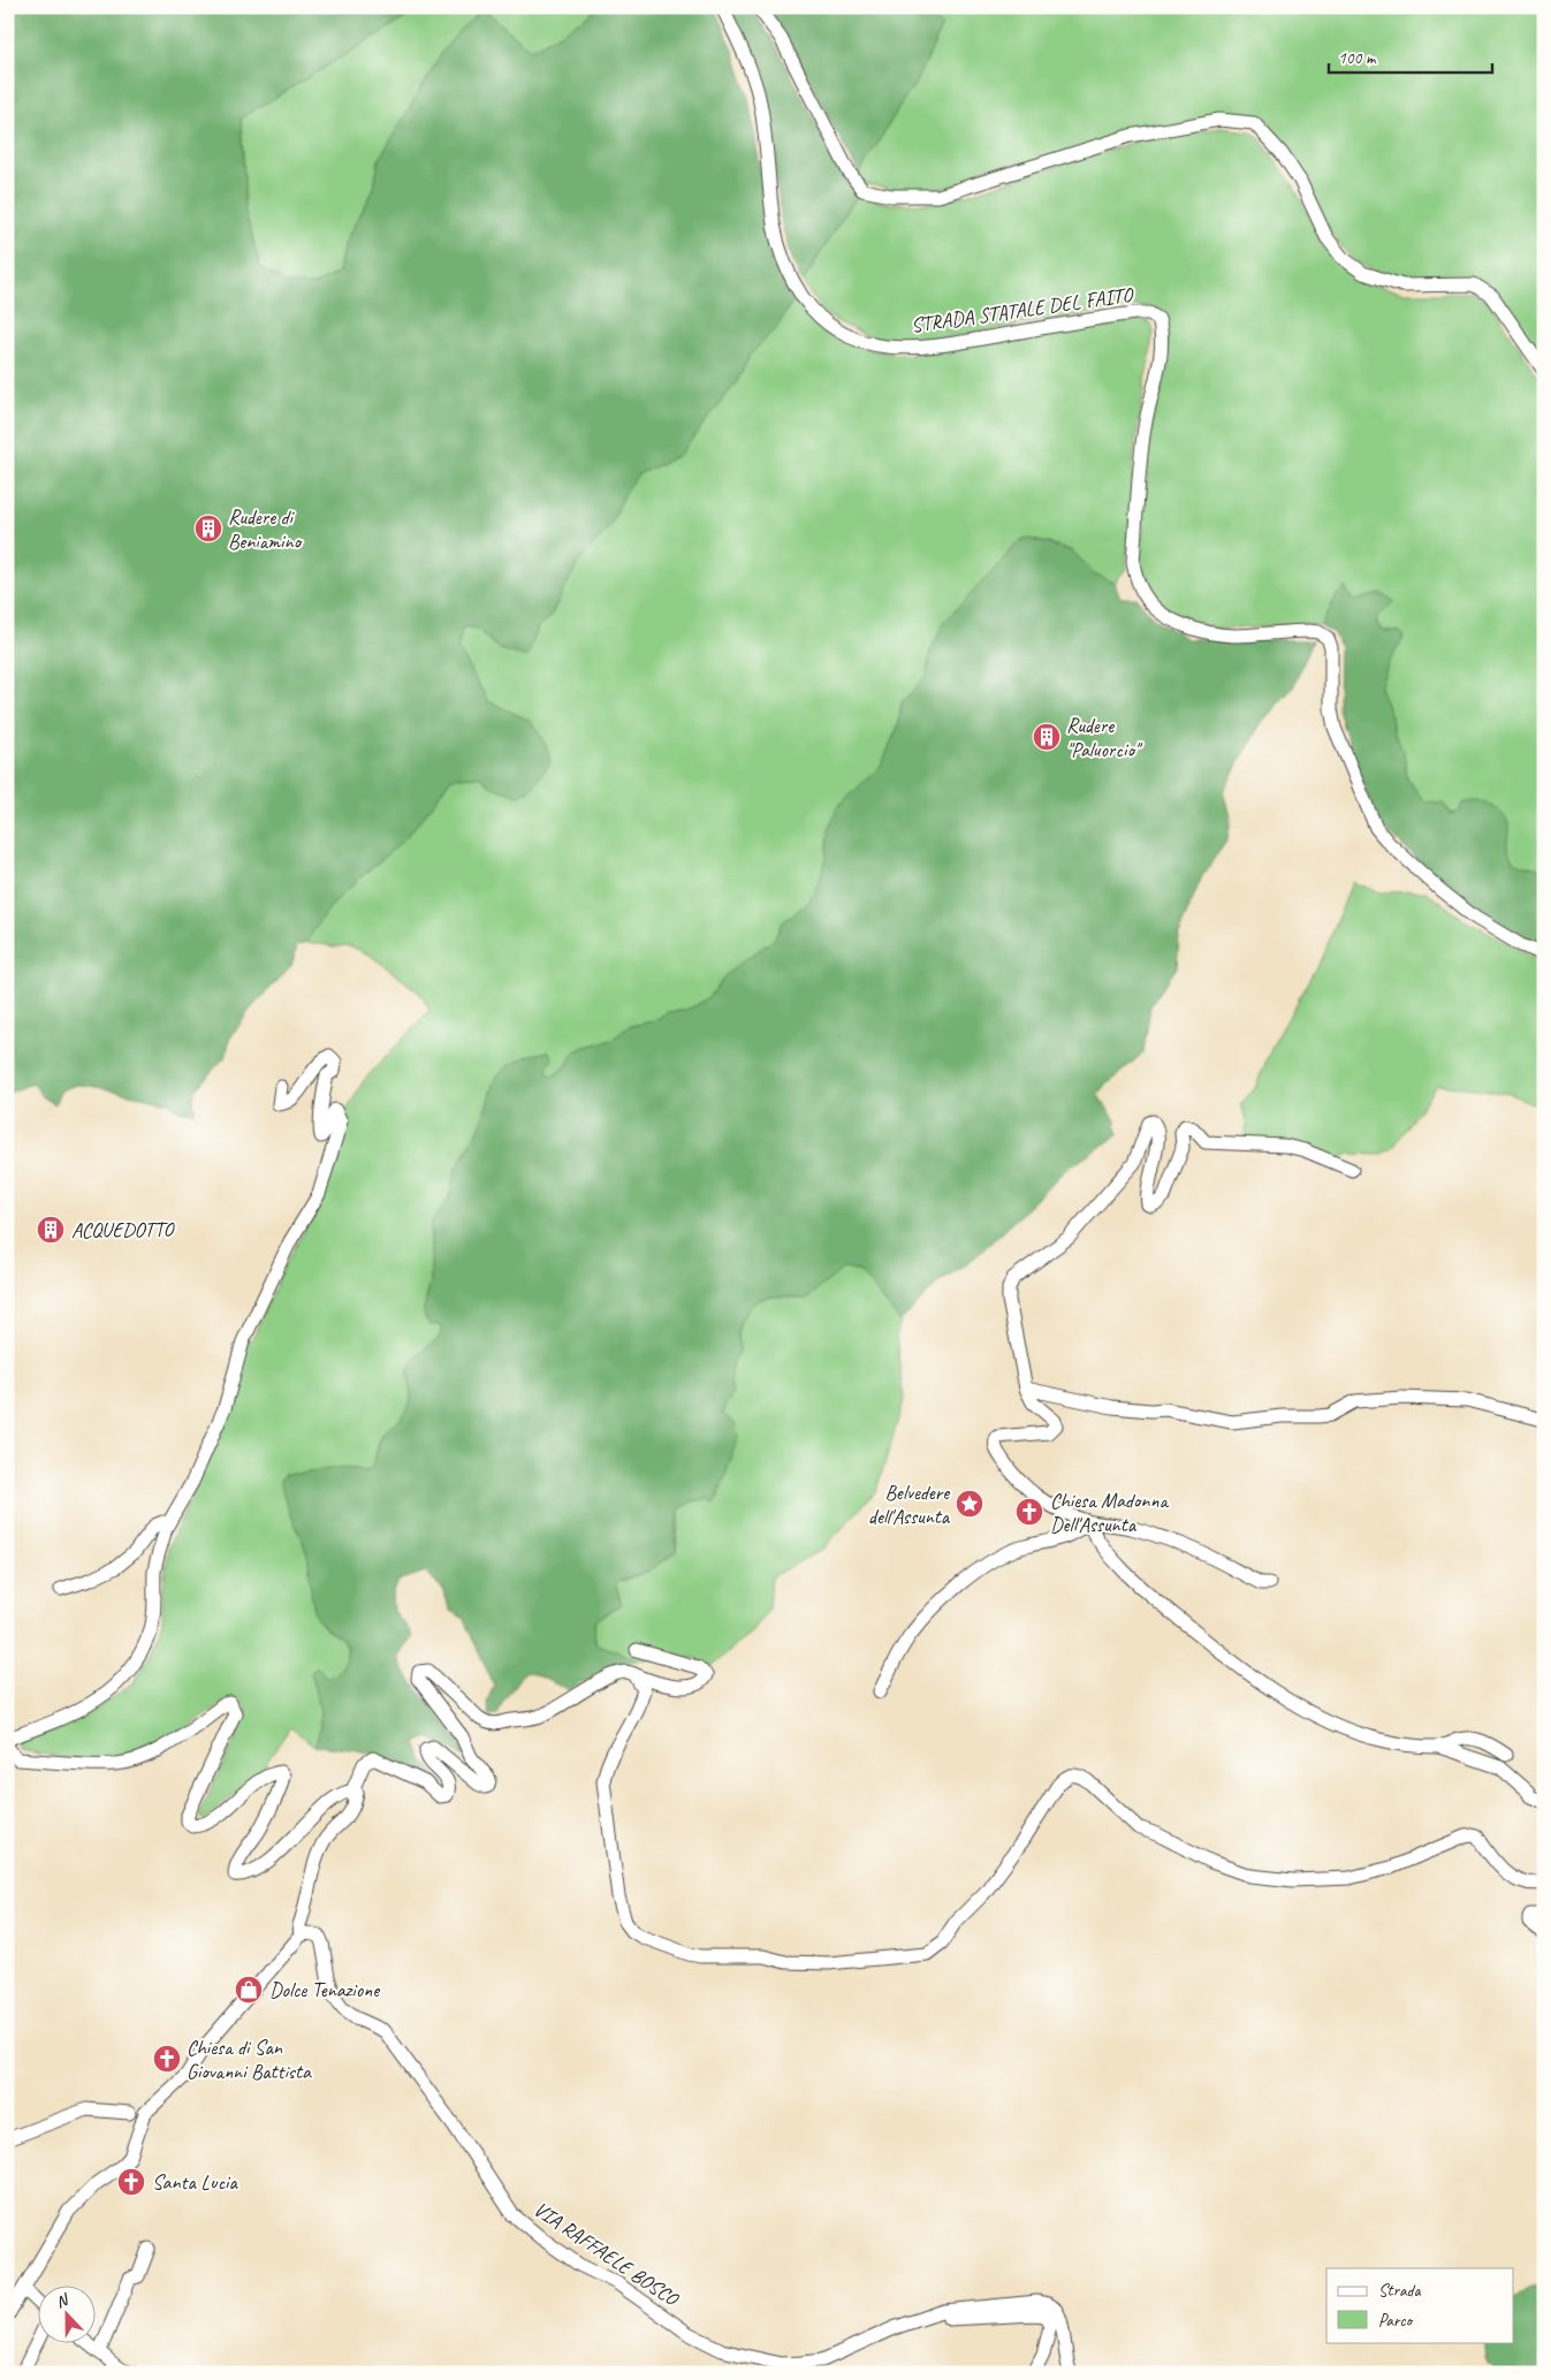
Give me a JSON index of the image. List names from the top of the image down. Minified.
{"streets":{"street":["STRADA STATALE DEL FAITO","VIA RAFFAELE BOSCO"]},"places":{"building":["Rudere di Beniamino","Rudere \"Paluorcio\"","ACQUEDOTTO"],"place":["Belvedere dell'Assunta"],"church":["Chiesa Madonna Dell'Assunta","Chiesa di San Giovanni Battista","Santa Lucia"],"shop":["Dolce Tenazione"]},"legend":["Strada","Parco"],"scale_bar":"100 m","north":"top"}
